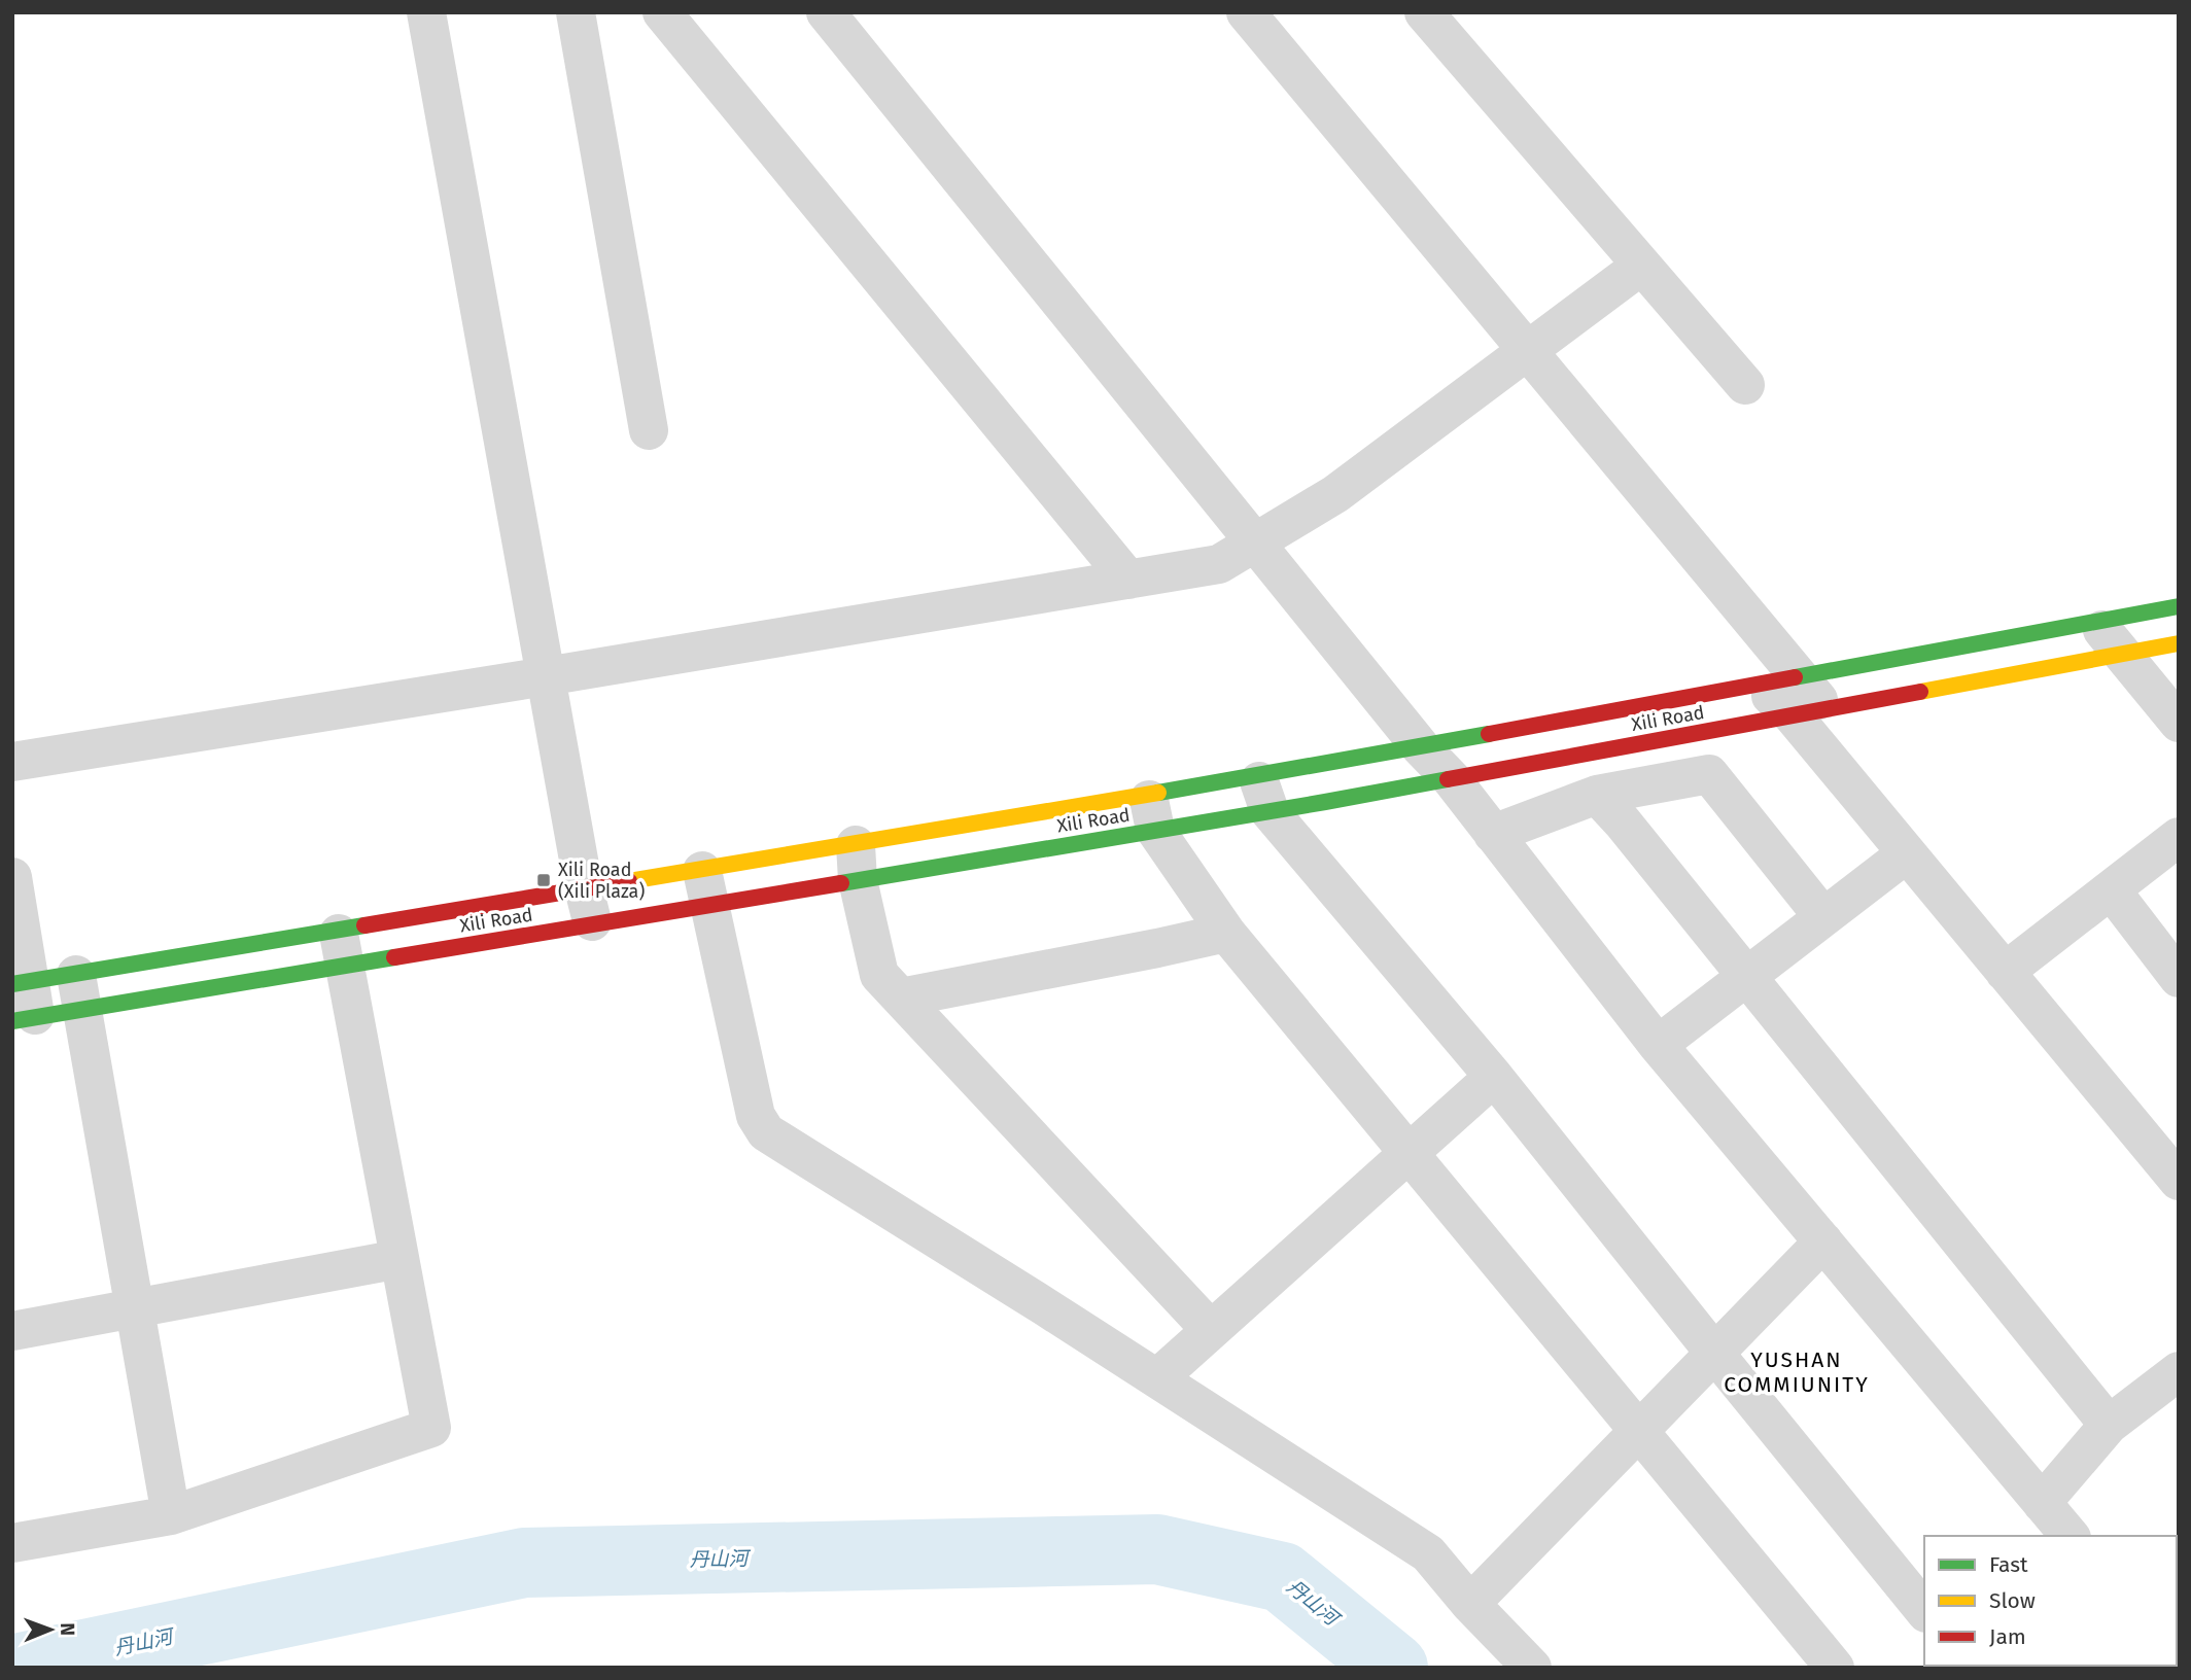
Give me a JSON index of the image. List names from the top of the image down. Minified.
{"streets":{"main road":["Xili Road"]},"districts":["YUSHAN COMMIUNITY"],"water":["丹山河"],"places":{"transit":["Xili Road (Xili Plaza)"]},"legend":["Fast","Slow","Jam"],"north":"right"}
